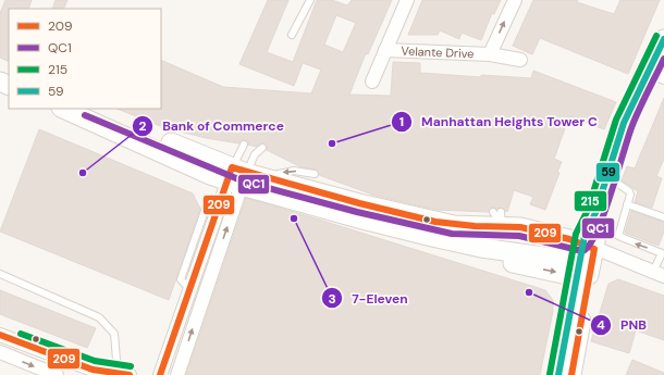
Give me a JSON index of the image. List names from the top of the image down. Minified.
{"streets":{"street":["Velante Drive"]},"places":["Manhattan Heights Tower C","Bank of Commerce","7-Eleven","PNB"],"lines":["transit line 215","transit line 59","transit line QC1","transit line 209"],"legend":["209","QC1","215","59"]}
